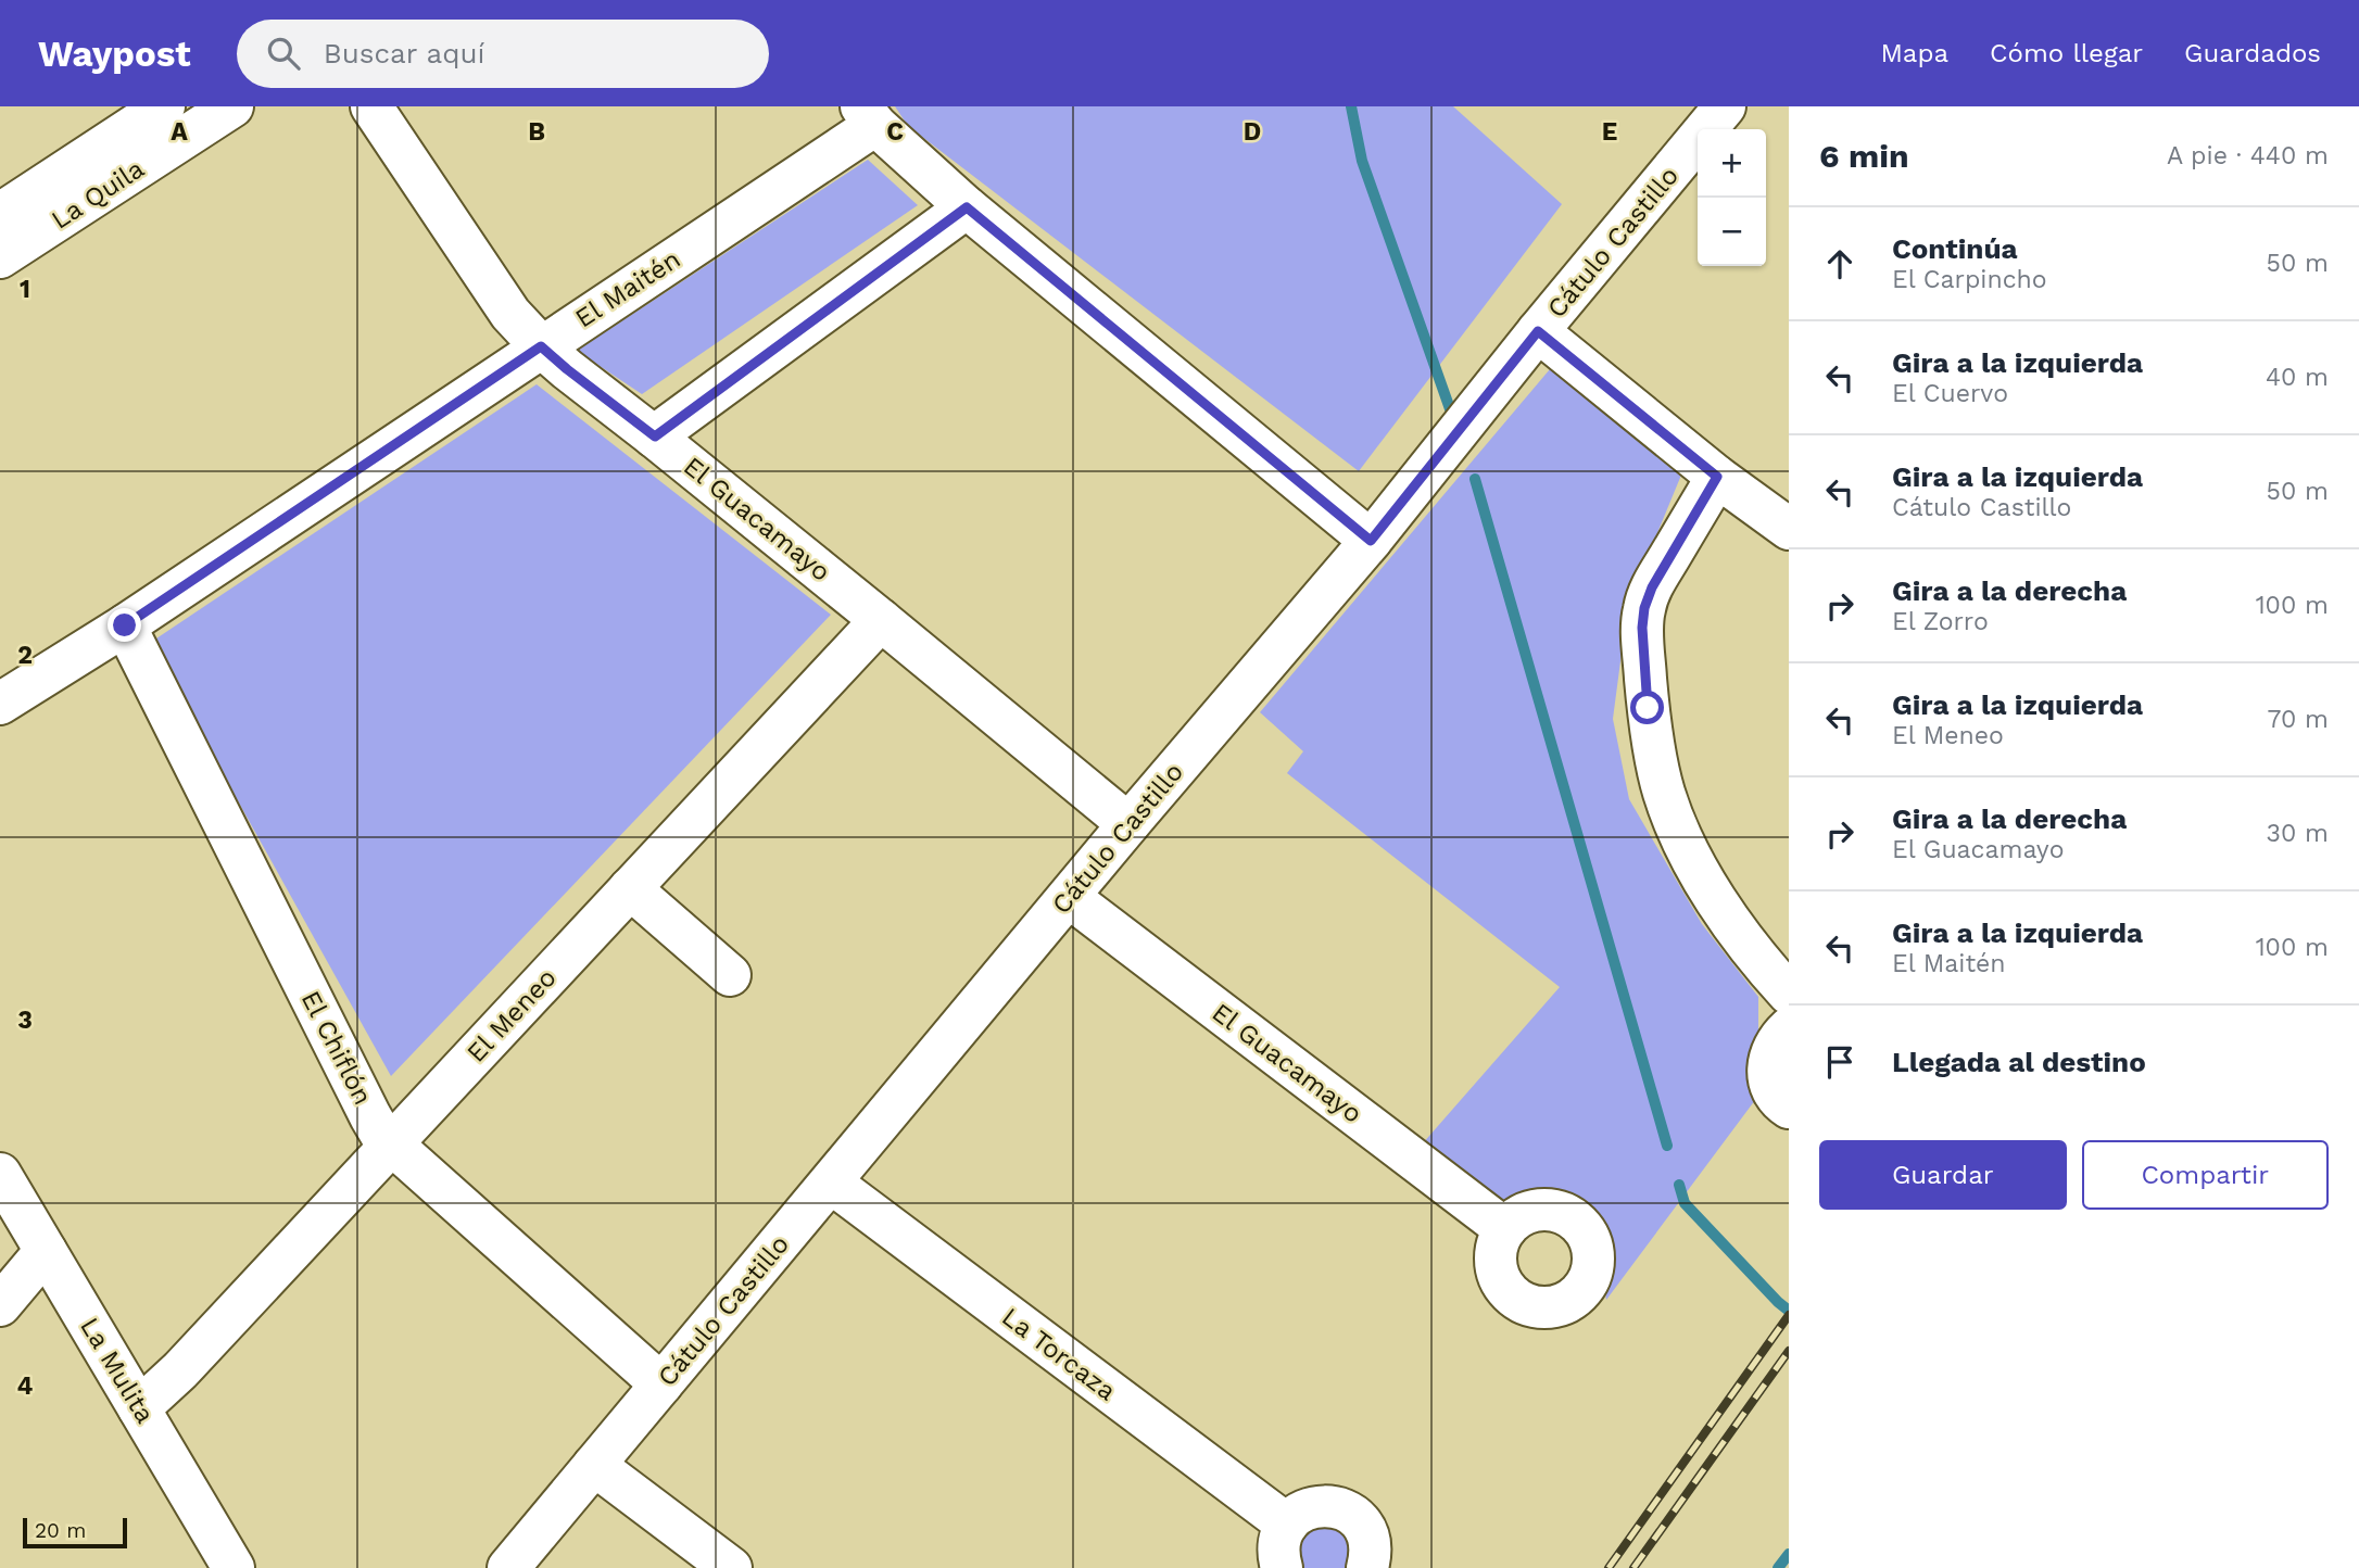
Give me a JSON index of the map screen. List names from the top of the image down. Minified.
{"streets":{"street":["La Quila","Cátulo Castillo","El Maitén","El Guacamayo","El Meneo","El Chiflón","La Torcaza","La Mulita"]},"crossings":[["Cátulo Castillo","El Guacamayo"],["Cátulo Castillo","El Chiflón"],["Cátulo Castillo","La Torcaza"],["El Maitén","El Guacamayo"],["El Maitén","El Chiflón"],["El Guacamayo","El Meneo"],["El Meneo","El Chiflón"],["El Meneo","La Mulita"]],"scale_bar":"20 m","page":{"header":"Waypost","search":"Buscar aquí","nav":["Mapa","Cómo llegar","Guardados"],"heading":["6 min","A pie · 440 m"],"map_buttons":["+","−"],"list":[["Continúa","El Carpincho","50 m"],["Gira a la izquierda","El Cuervo","40 m"],["Gira a la izquierda","Cátulo Castillo","50 m"],["Gira a la derecha","El Zorro","100 m"],["Gira a la izquierda","El Meneo","70 m"],["Gira a la derecha","El Guacamayo","30 m"],["Gira a la izquierda","El Maitén","100 m"],"Llegada al destino"],"buttons":["Guardar","Compartir"],"scale":"20 m"},"grid":{"columns":["A","B","C","D","E"],"rows":["1","2","3","4"]}}
